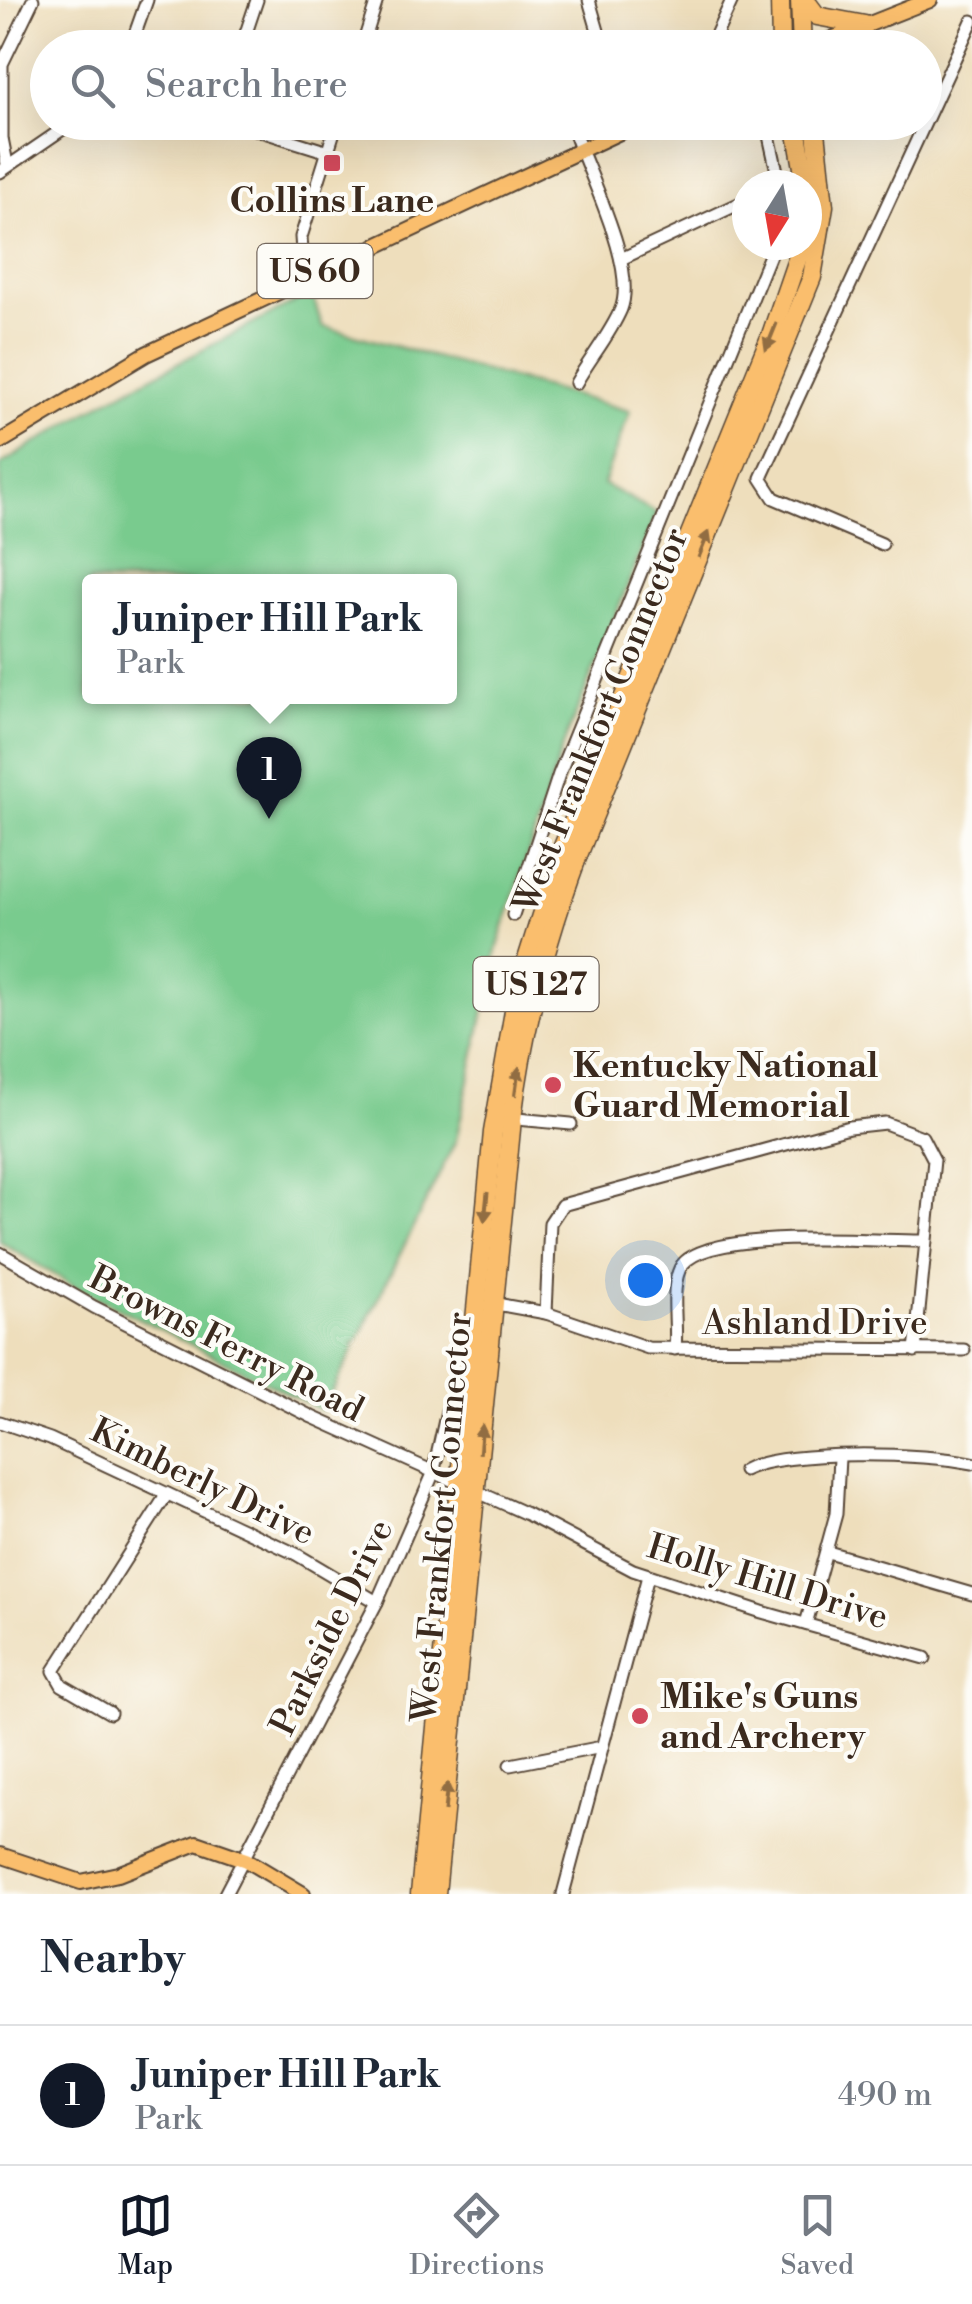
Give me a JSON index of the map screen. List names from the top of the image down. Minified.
{"streets":{"highway":["West Frankfort Connector","US 127"],"main road":["US 60"],"street":["Ashland Drive","Browns Ferry Road","Kimberly Drive","Holly Hill Drive","Parkside Drive"]},"crossings":[["West Frankfort Connector","Ashland Drive"],["West Frankfort Connector","Holly Hill Drive"],["Browns Ferry Road","Holly Hill Drive"],["Browns Ferry Road","Parkside Drive"],["Kimberly Drive","Parkside Drive"],["Holly Hill Drive","Parkside Drive"]],"places":{"transit":["Collins Lane"],"other":["Kentucky National Guard Memorial","Mike's Guns and Archery"]},"north":"bottom","page":{"search":"Search here","popup":["Juniper Hill Park","Park"],"pins":"1","heading":"Nearby","list":[{"mark":"1","name":"Juniper Hill Park","note":"Park","value":"490 m"}],"nav":["Map","Directions","Saved"]}}
